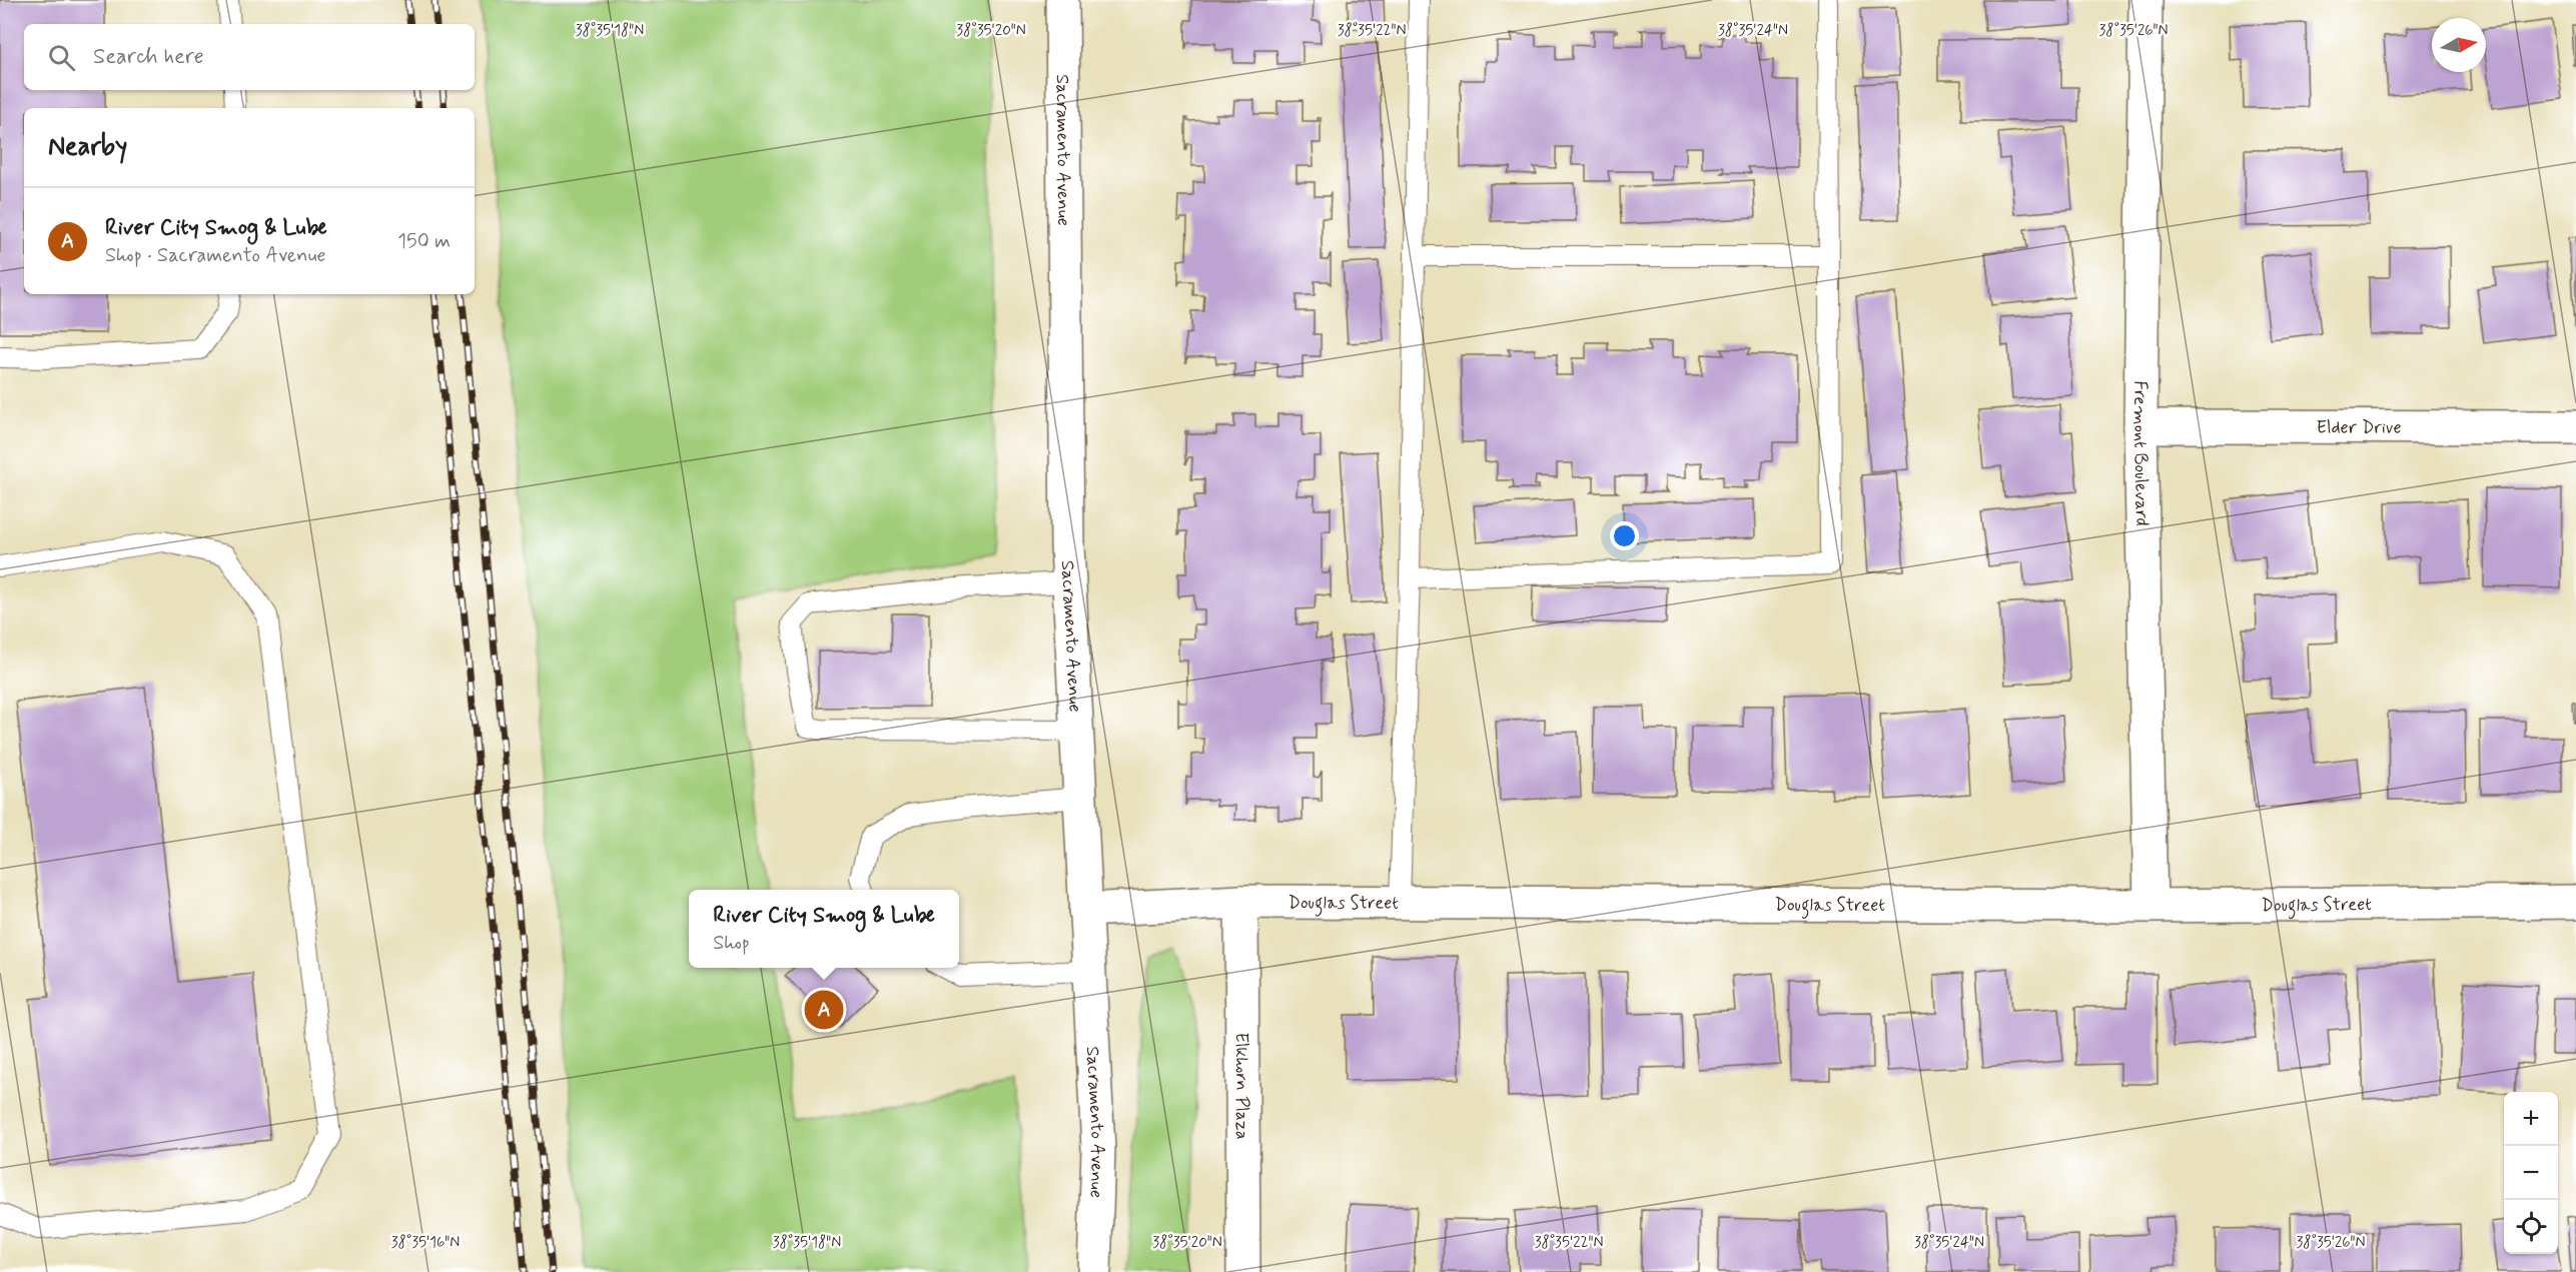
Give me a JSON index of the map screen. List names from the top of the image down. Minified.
{"streets":{"street":["Sacramento Avenue","Elder Drive","Fremont Boulevard","Douglas Street","Elkhorn Plaza"]},"crossings":[["Sacramento Avenue","Douglas Street"],["Elder Drive","Fremont Boulevard"],["Fremont Boulevard","Douglas Street"],["Douglas Street","Elkhorn Plaza"]],"north":"right","page":{"search":"Search here","heading":"Nearby","list":[{"mark":"A","name":"River City Smog & Lube","note":"Shop · Sacramento Avenue","value":"150 m"}],"popup":["River City Smog & Lube","Shop"],"pins":"A","map_buttons":["+","−"]},"coordinates":["38°35'18\"N","38°35'20\"N","38°35'22\"N","38°35'24\"N","38°35'26\"N","38°35'16\"N"]}
